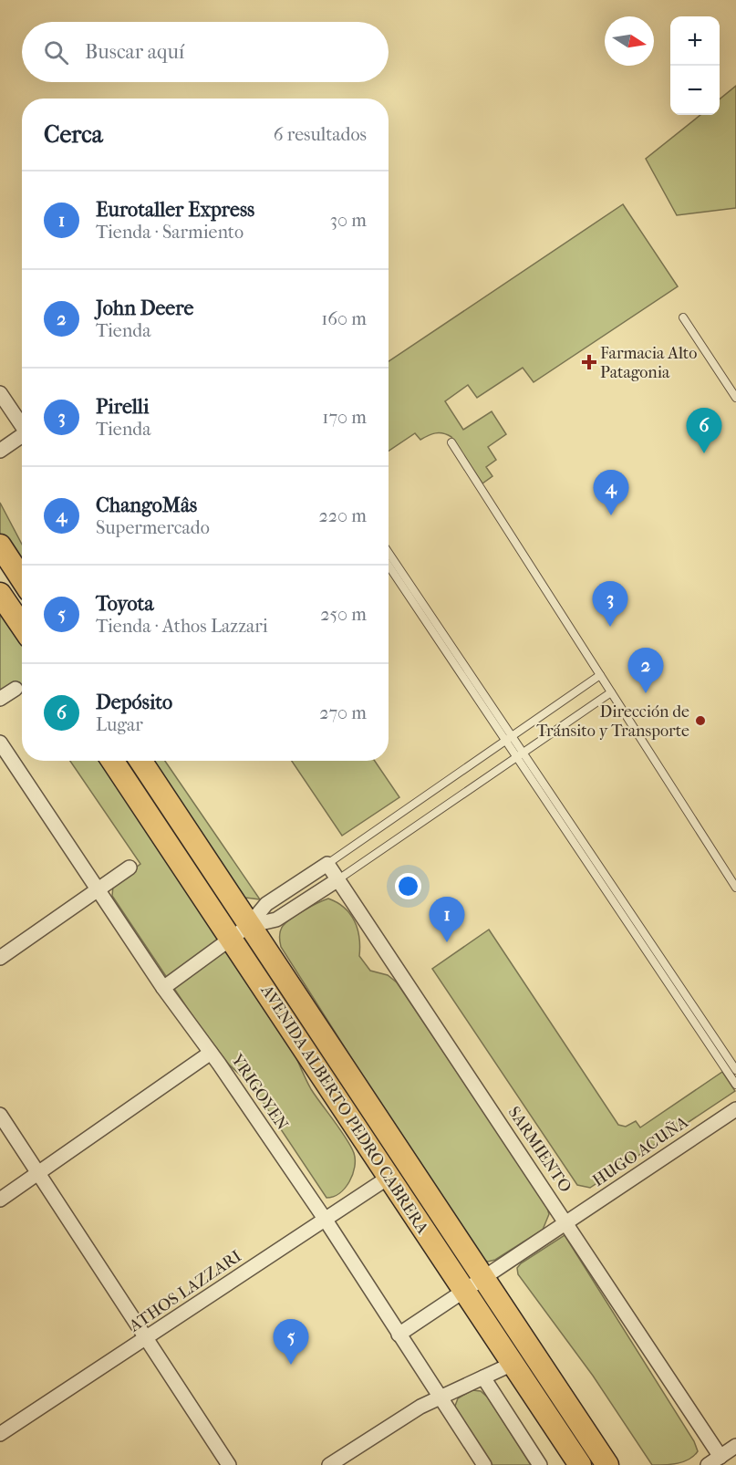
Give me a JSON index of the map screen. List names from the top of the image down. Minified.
{"streets":{"main road":["AVENIDA ALBERTO PEDRO CABRERA"],"street":["YRIGOYEN","SARMIENTO","HUGO ACUÑA","ATHOS LAZZARI"]},"crossings":[["YRIGOYEN","HUGO ACUÑA"],["YRIGOYEN","ATHOS LAZZARI"],["AVENIDA ALBERTO PEDRO CABRERA","HUGO ACUÑA"],["AVENIDA ALBERTO PEDRO CABRERA","ATHOS LAZZARI"],["SARMIENTO","HUGO ACUÑA"]],"places":{"health":["Farmacia Alto Patagonia"],"other":["Dirección de Tránsito y Transporte"]},"north":"right","page":{"map_buttons":["+","−"],"search":"Buscar aquí","heading":["Cerca","6 resultados"],"list":[{"mark":"1","name":"Eurotaller Express","note":"Tienda · Sarmiento","value":"30 m"},{"mark":"2","name":"John Deere","note":"Tienda","value":"160 m"},{"mark":"3","name":"Pirelli","note":"Tienda","value":"170 m"},{"mark":"4","name":"ChangoMâs","note":"Supermercado","value":"220 m"},{"mark":"5","name":"Toyota","note":"Tienda · Athos Lazzari","value":"250 m"},{"mark":"6","name":"Depósito","note":"Lugar","value":"270 m"}],"pins":["6","4","3","2","1","5"]}}
